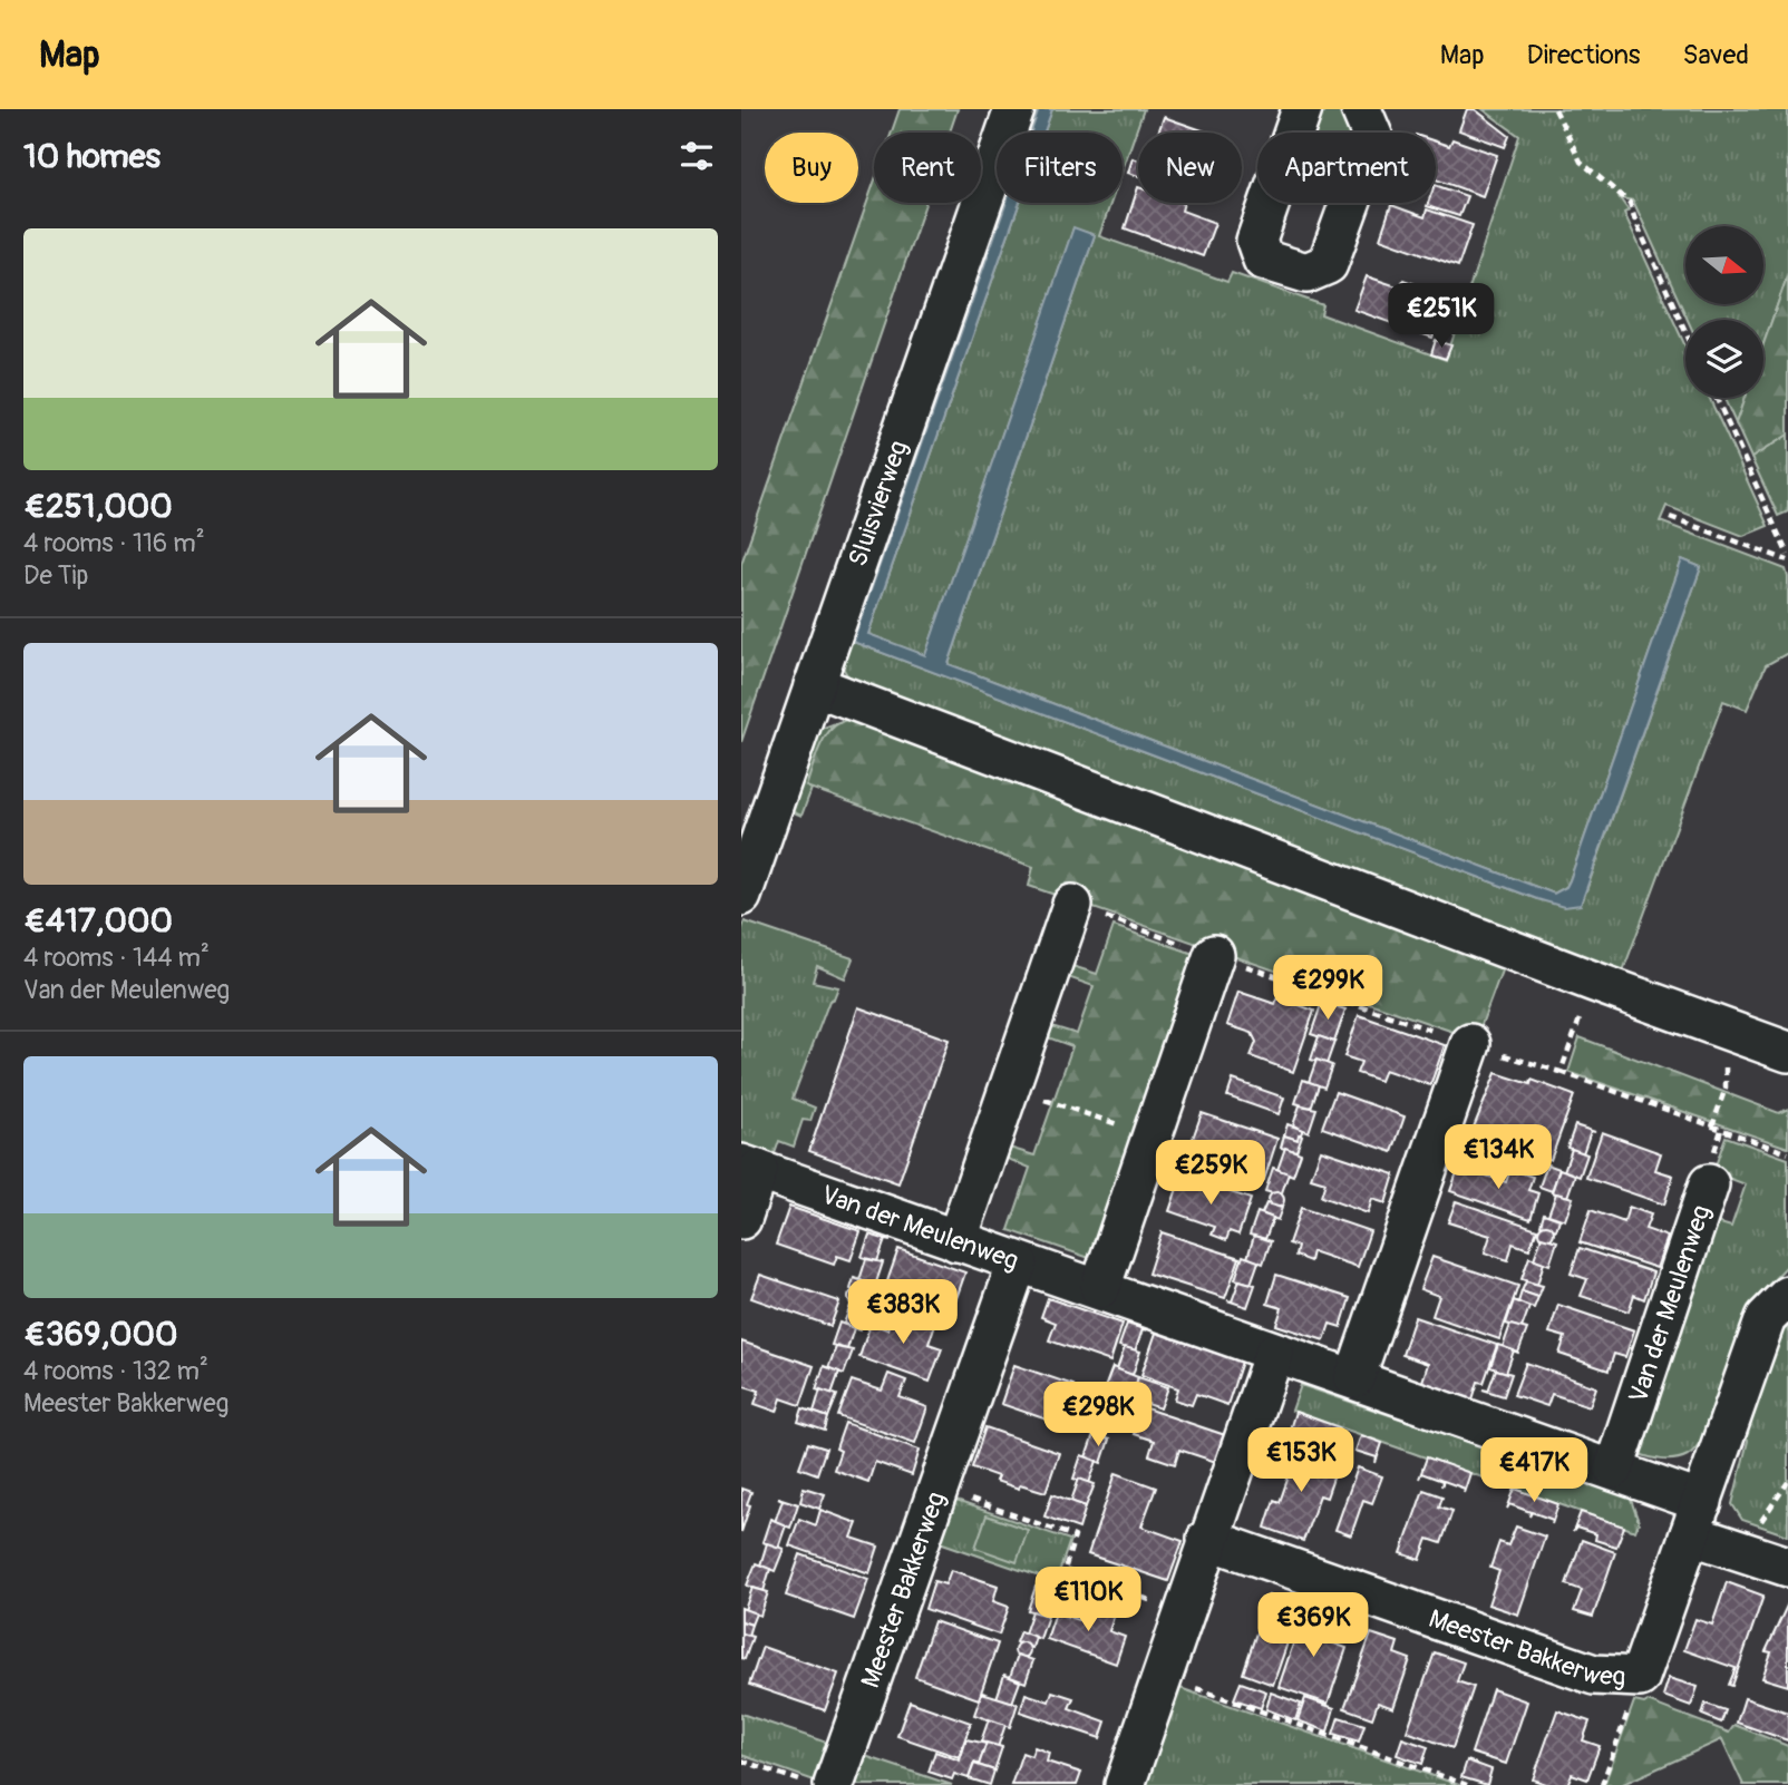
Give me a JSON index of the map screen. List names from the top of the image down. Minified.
{"streets":{"street":["Sluisvierweg","Van der Meulenweg","Meester Bakkerweg"]},"crossings":[["Van der Meulenweg","Meester Bakkerweg"]],"north":"right","page":{"header":"Map","nav":["Map","Directions","Saved"],"heading":"10 homes","chip":["Buy","Rent","Filters","New","Apartment"],"list":[{"name":"€251,000","note":"4 rooms · 116 m² · De Tip"},{"name":"€417,000","note":"4 rooms · 144 m² · Van der Meulenweg"},{"name":"€369,000","note":"4 rooms · 132 m² · Meester Bakkerweg"}],"price":["€251K","€299K","€134K","€259K","€383K","€298K","€153K","€417K","€110K","€369K"]}}
